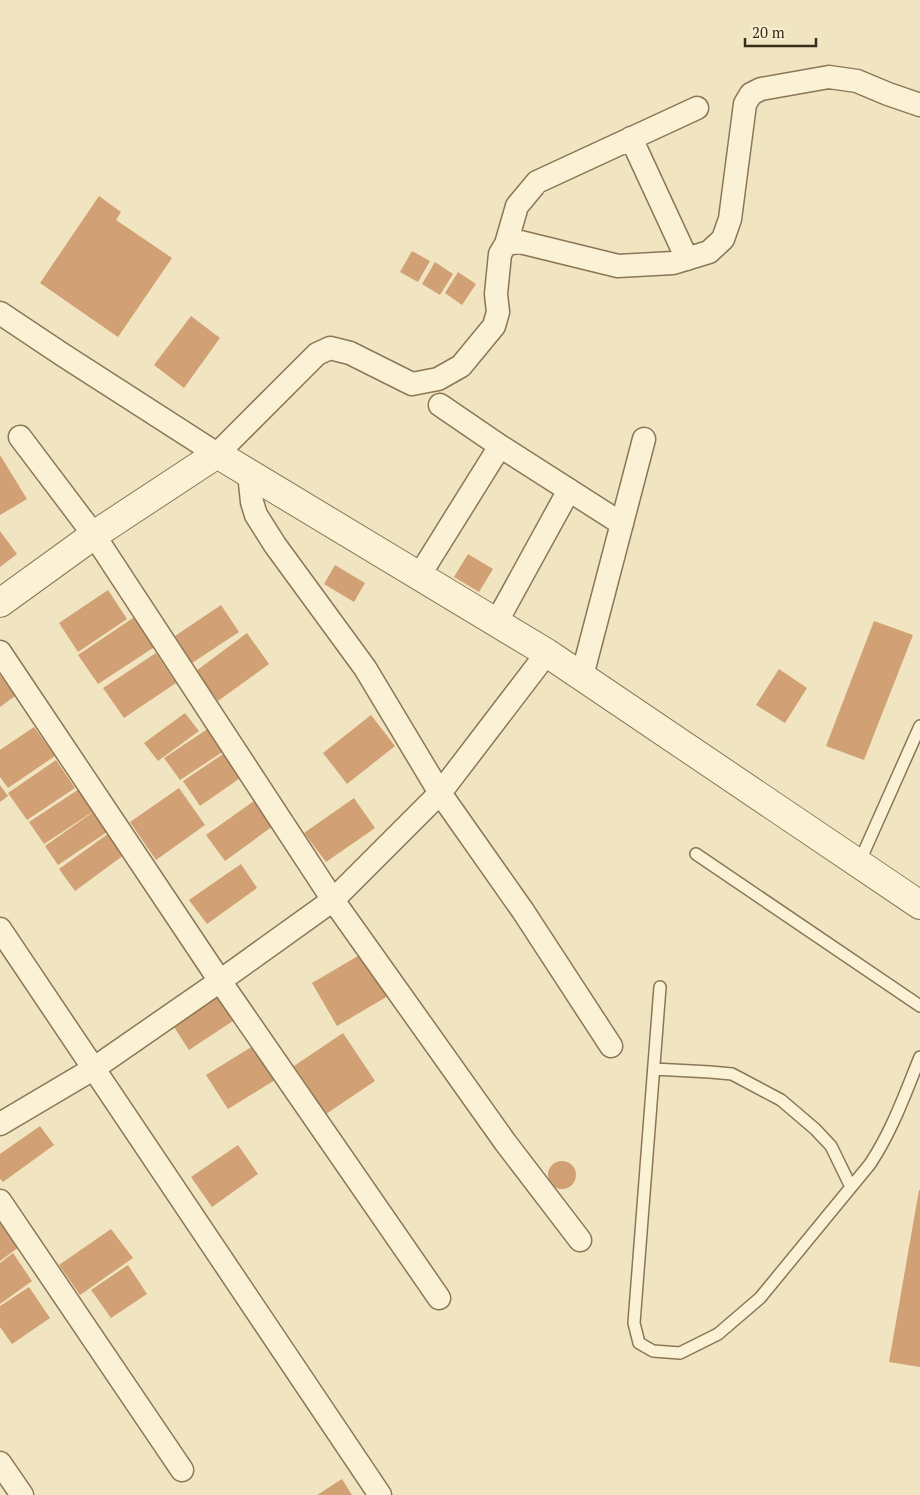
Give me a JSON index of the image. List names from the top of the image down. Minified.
{"scale_bar":"20 m"}
